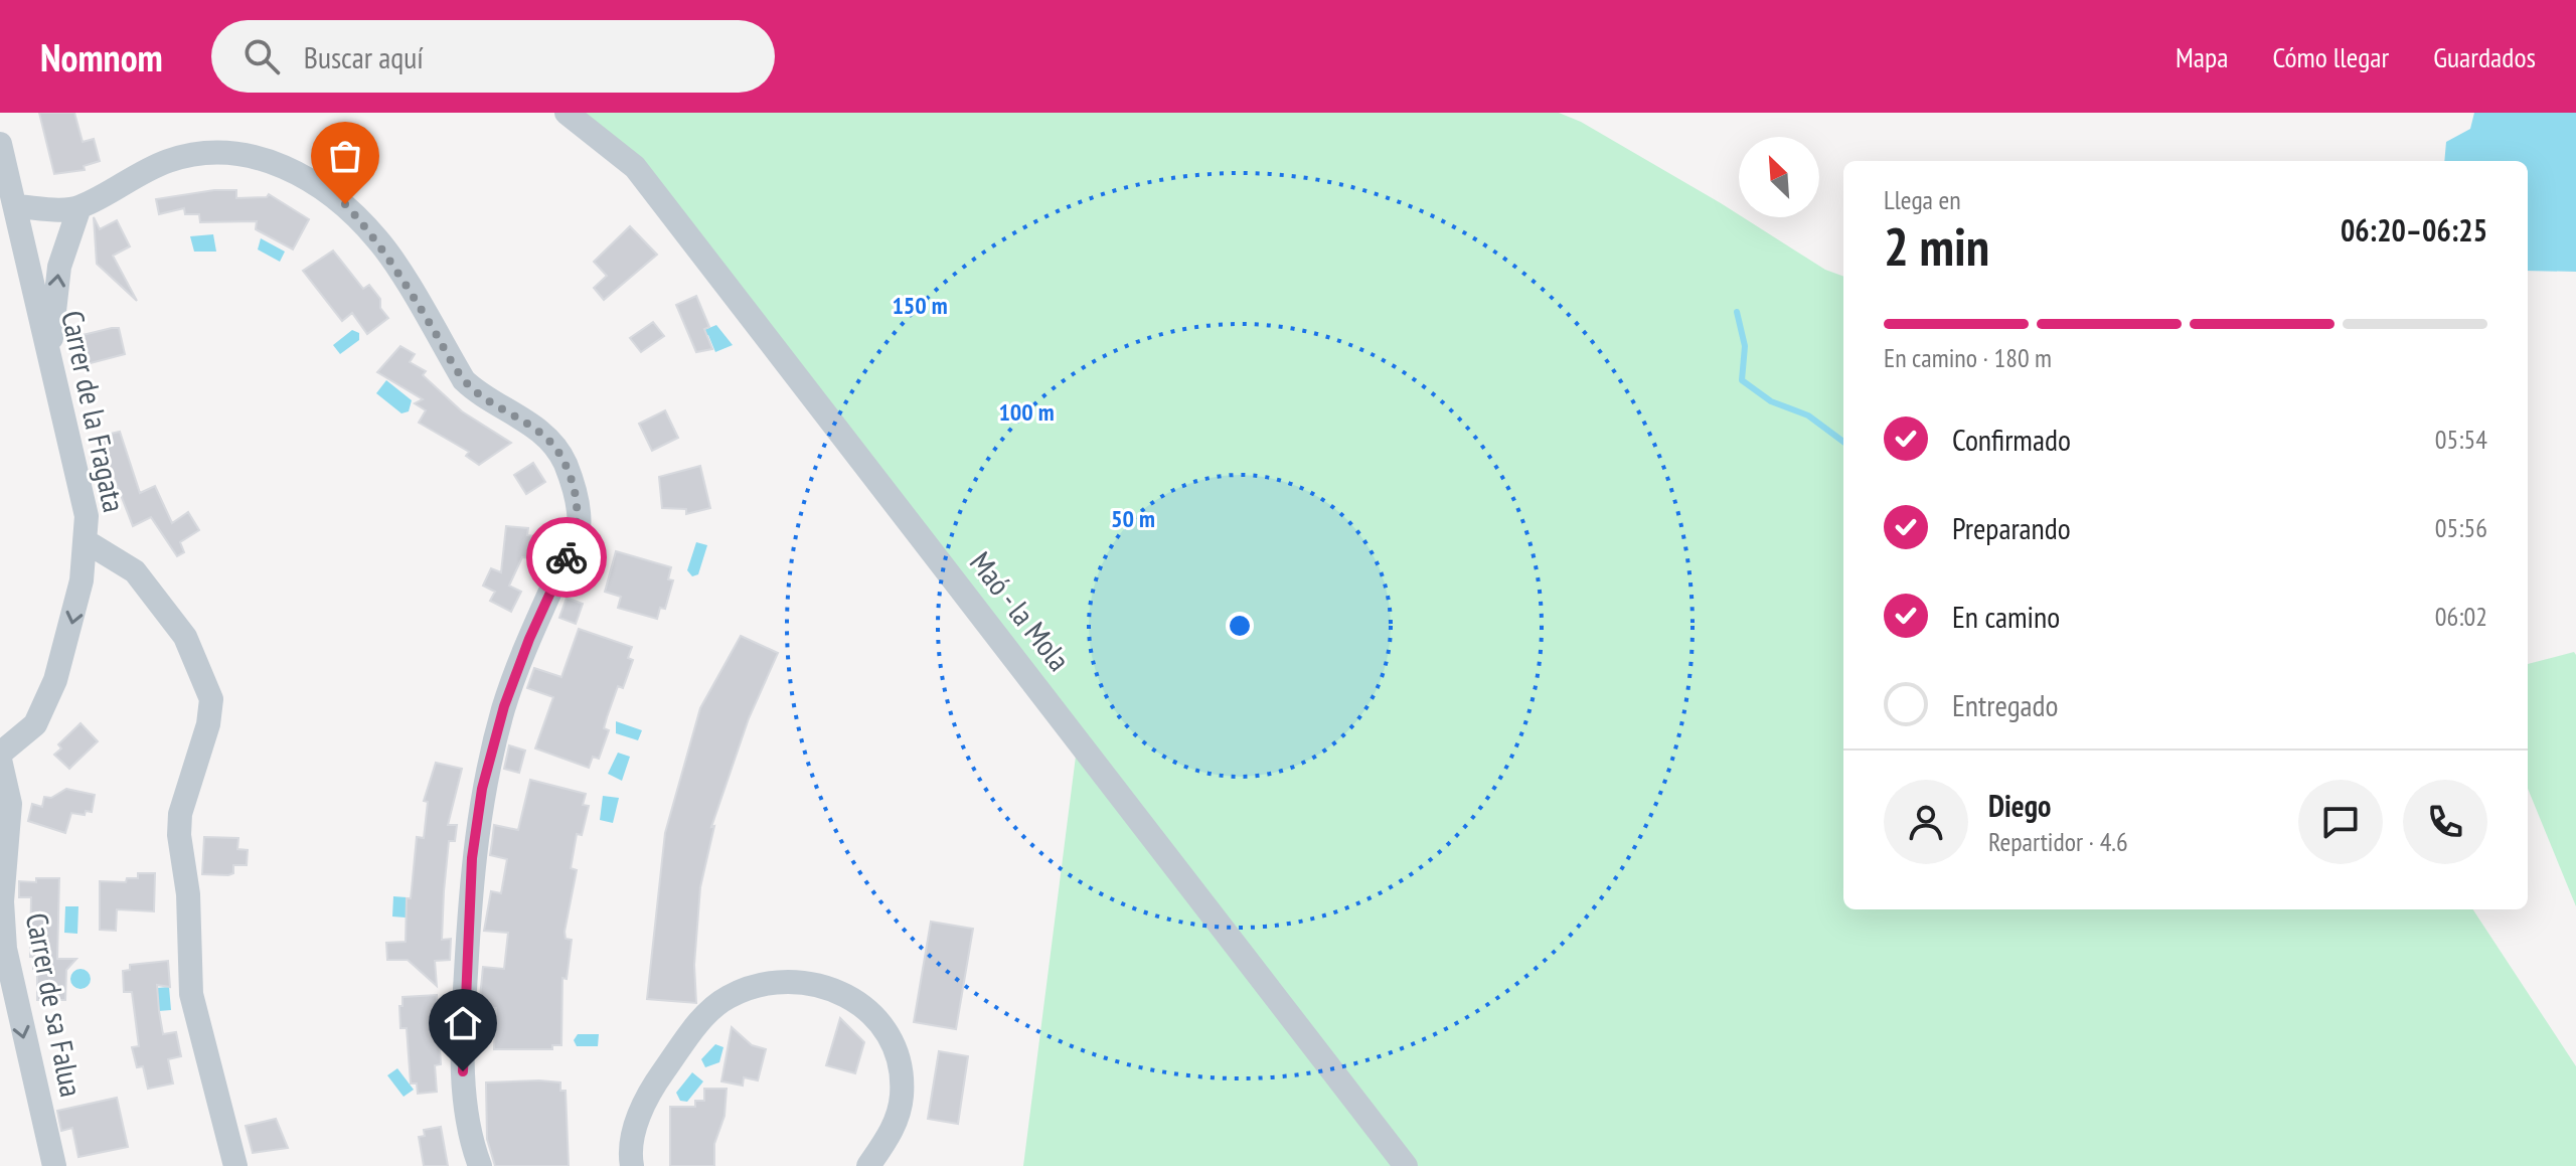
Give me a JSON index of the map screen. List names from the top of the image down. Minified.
{"streets":{"street":["Carrer de la Fragata","Maó - la Mola","Carrer de sa Falua"]},"one_way":["Carrer de sa Falua"],"north":"top left","page":{"header":"Nomnom","search":"Buscar aquí","nav":["Mapa","Cómo llegar","Guardados"],"heading":["2 min","Llega en","06:20–06:25"],"panel":["Diego","Repartidor · 4.6"],"bar":"En camino · 180 m","list":[["Confirmado","05:54"],["Preparando","05:56"],["En camino","06:02"],"Entregado"]},"rings":["150 m","100 m","50 m"]}
